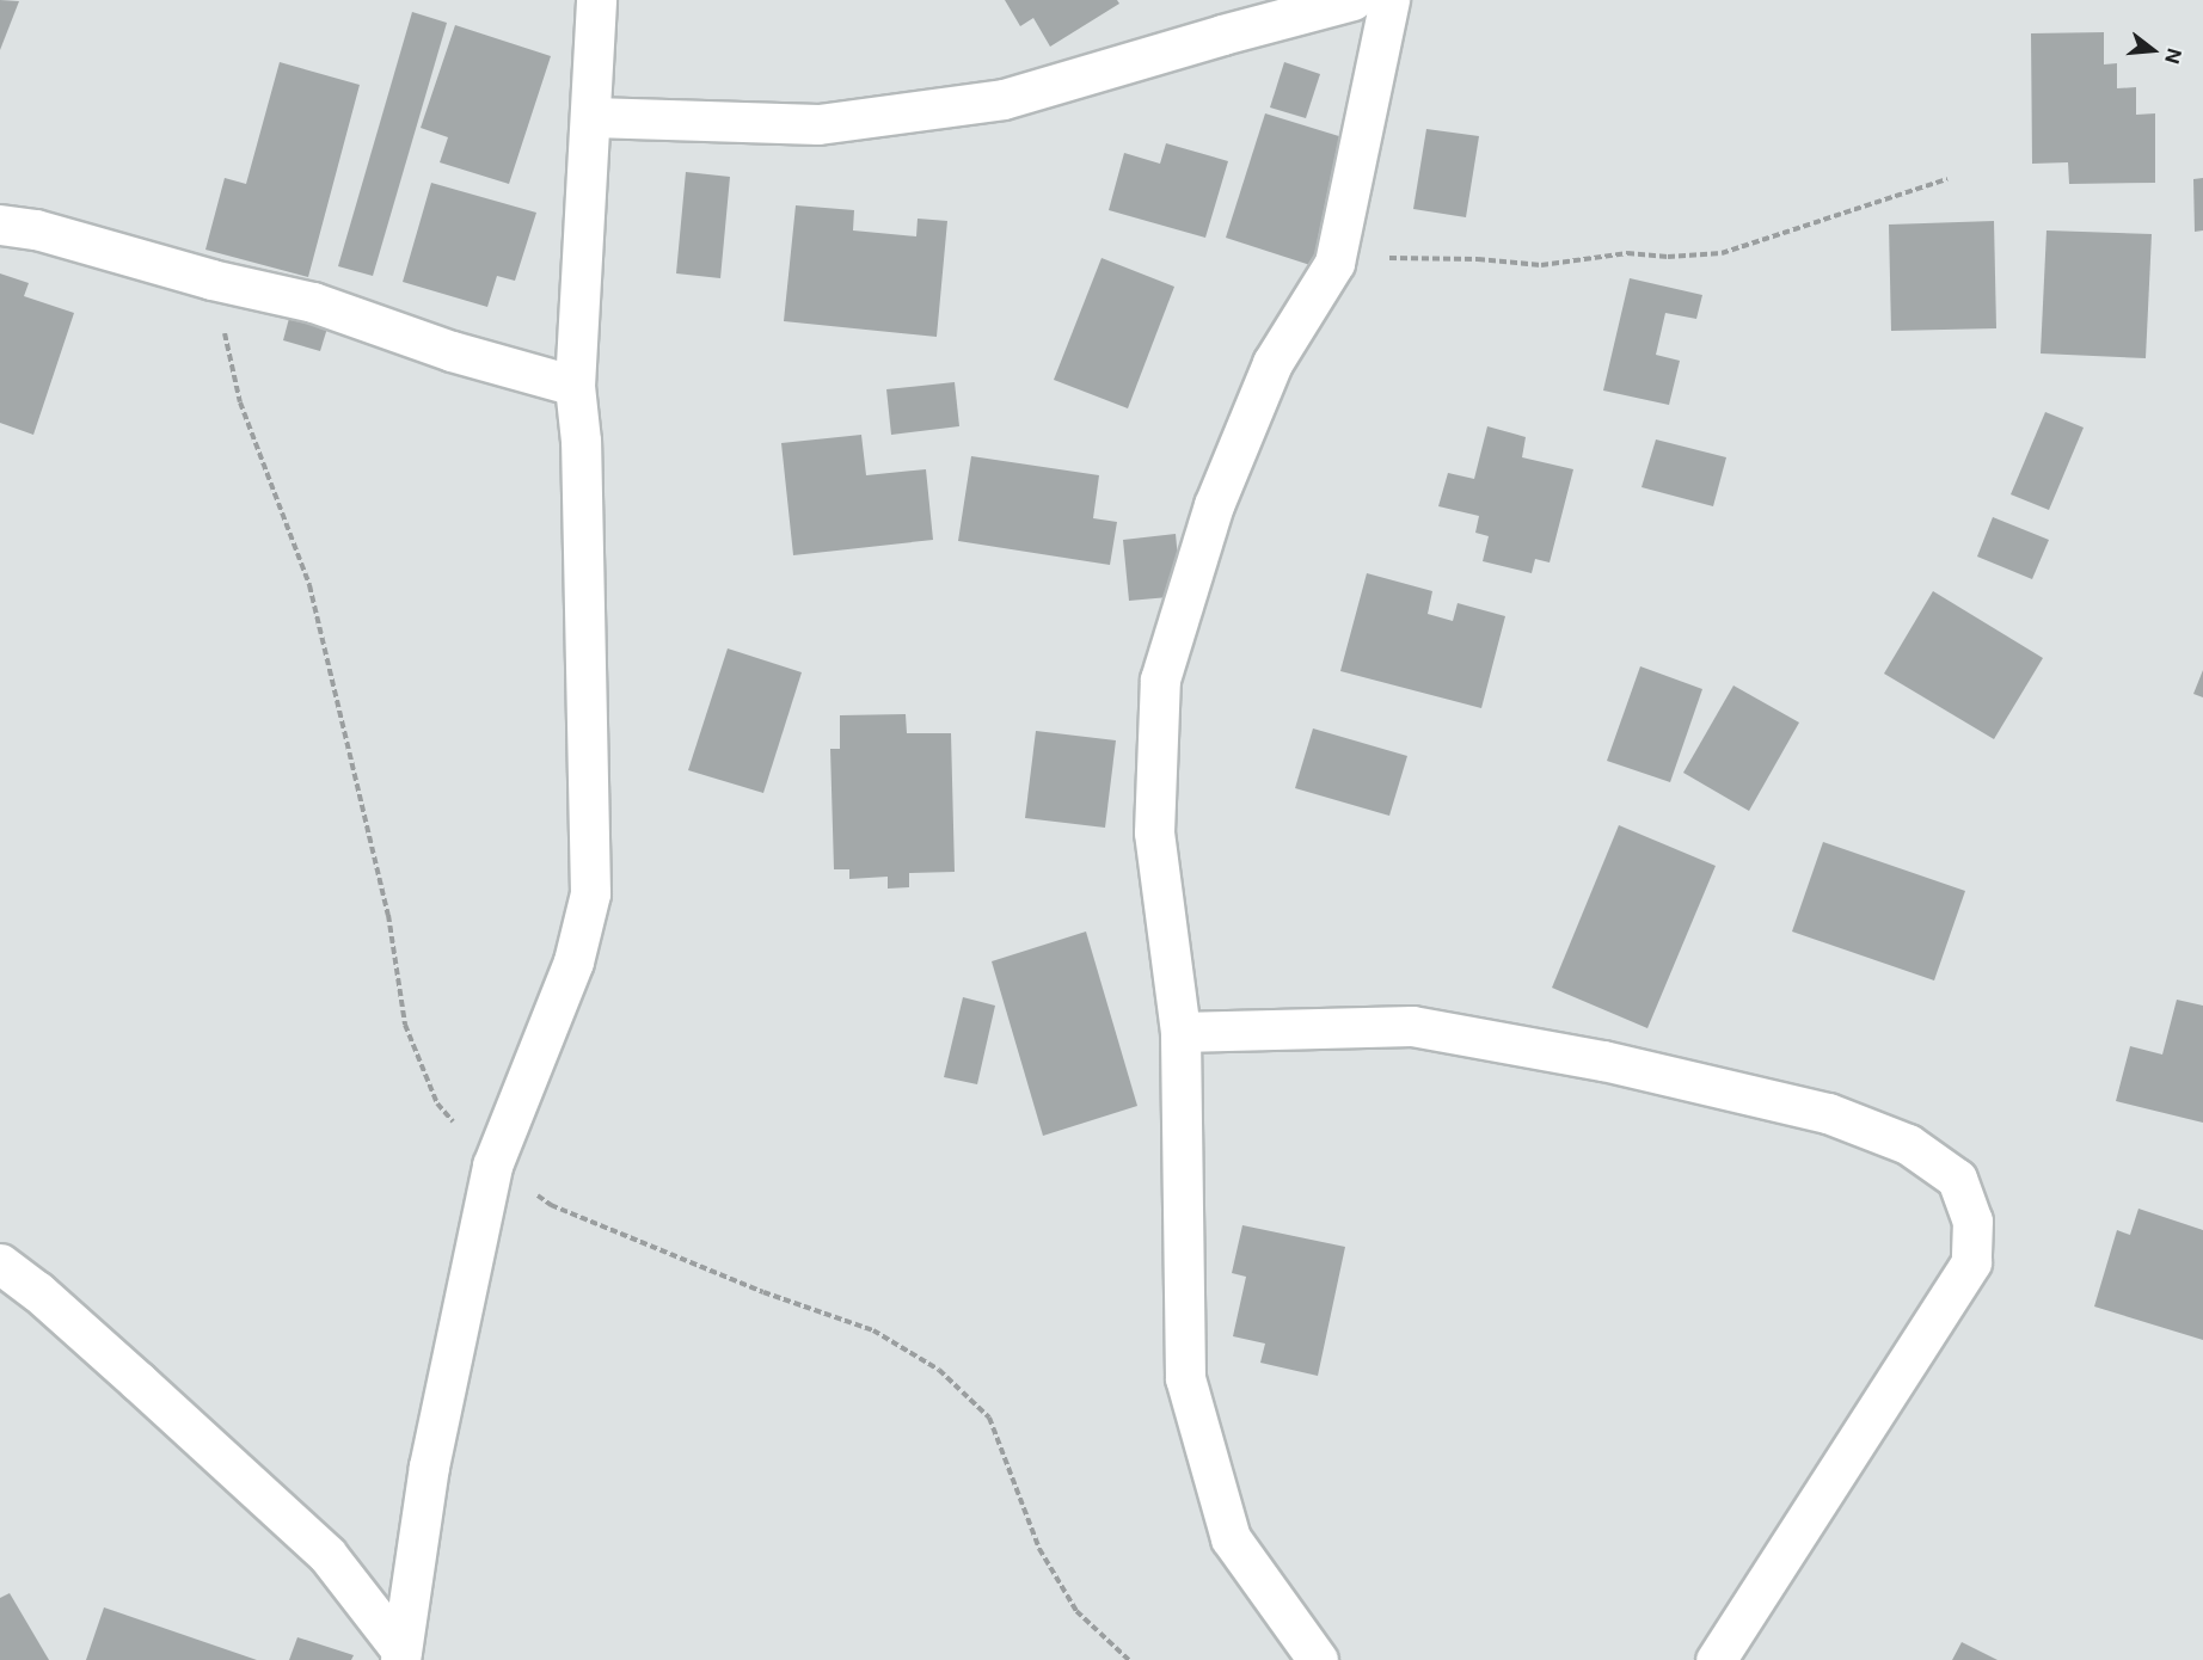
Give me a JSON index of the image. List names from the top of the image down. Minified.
{"north":"right"}
